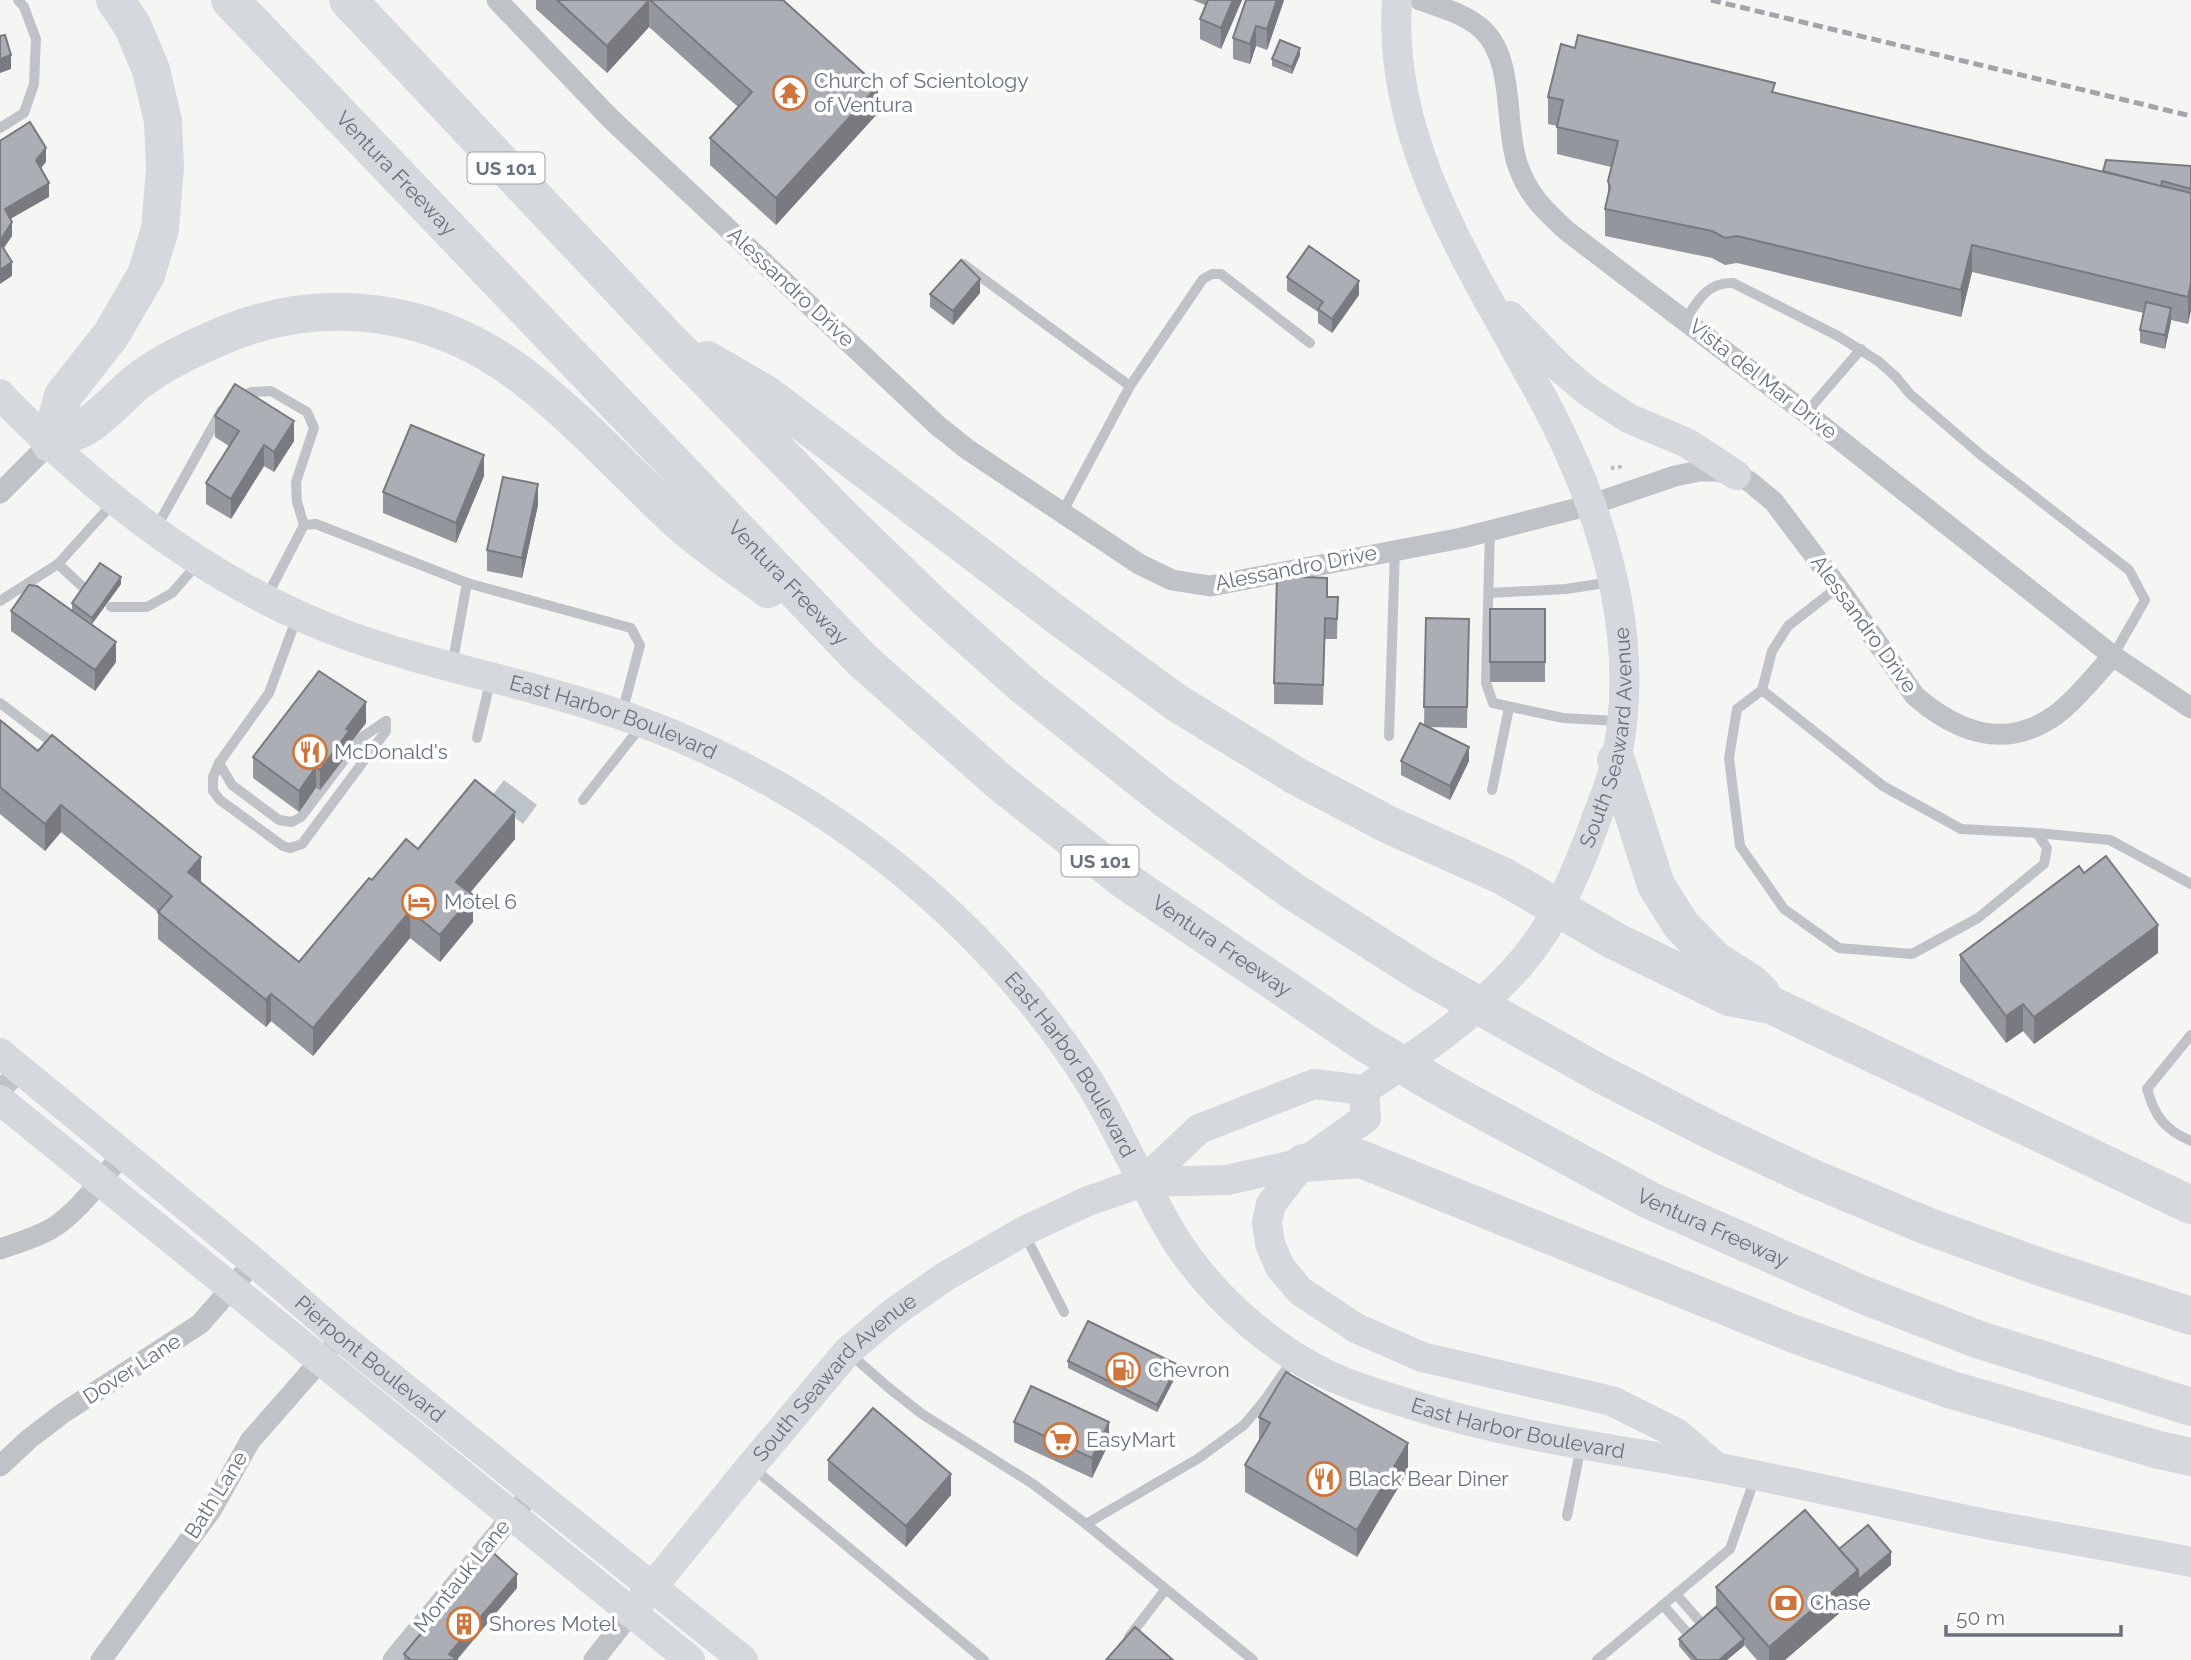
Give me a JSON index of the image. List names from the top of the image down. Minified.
{"streets":{"highway":["US 101","Ventura Freeway"],"main road":["East Harbor Boulevard","South Seaward Avenue","Pierpont Boulevard"],"street":["Alessandro Drive","Vista del Mar Drive","Dover Lane","Bath Lane","Montauk Lane"]},"crossings":[["Alessandro Drive","Vista del Mar Drive"],["Alessandro Drive","South Seaward Avenue"],["East Harbor Boulevard","South Seaward Avenue"],["South Seaward Avenue","Pierpont Boulevard"],["Pierpont Boulevard","Dover Lane"],["Pierpont Boulevard","Bath Lane"],["Pierpont Boulevard","Montauk Lane"]],"places":{"temple":["Church of Scientology of Ventura"],"restaurant":["McDonald's","Black Bear Diner"],"hotel":["Motel 6"],"fuel station":["Chevron"],"supermarket":["EasyMart"],"bank":["Chase"],"building":["Shores Motel"]},"scale_bar":"50 m"}
